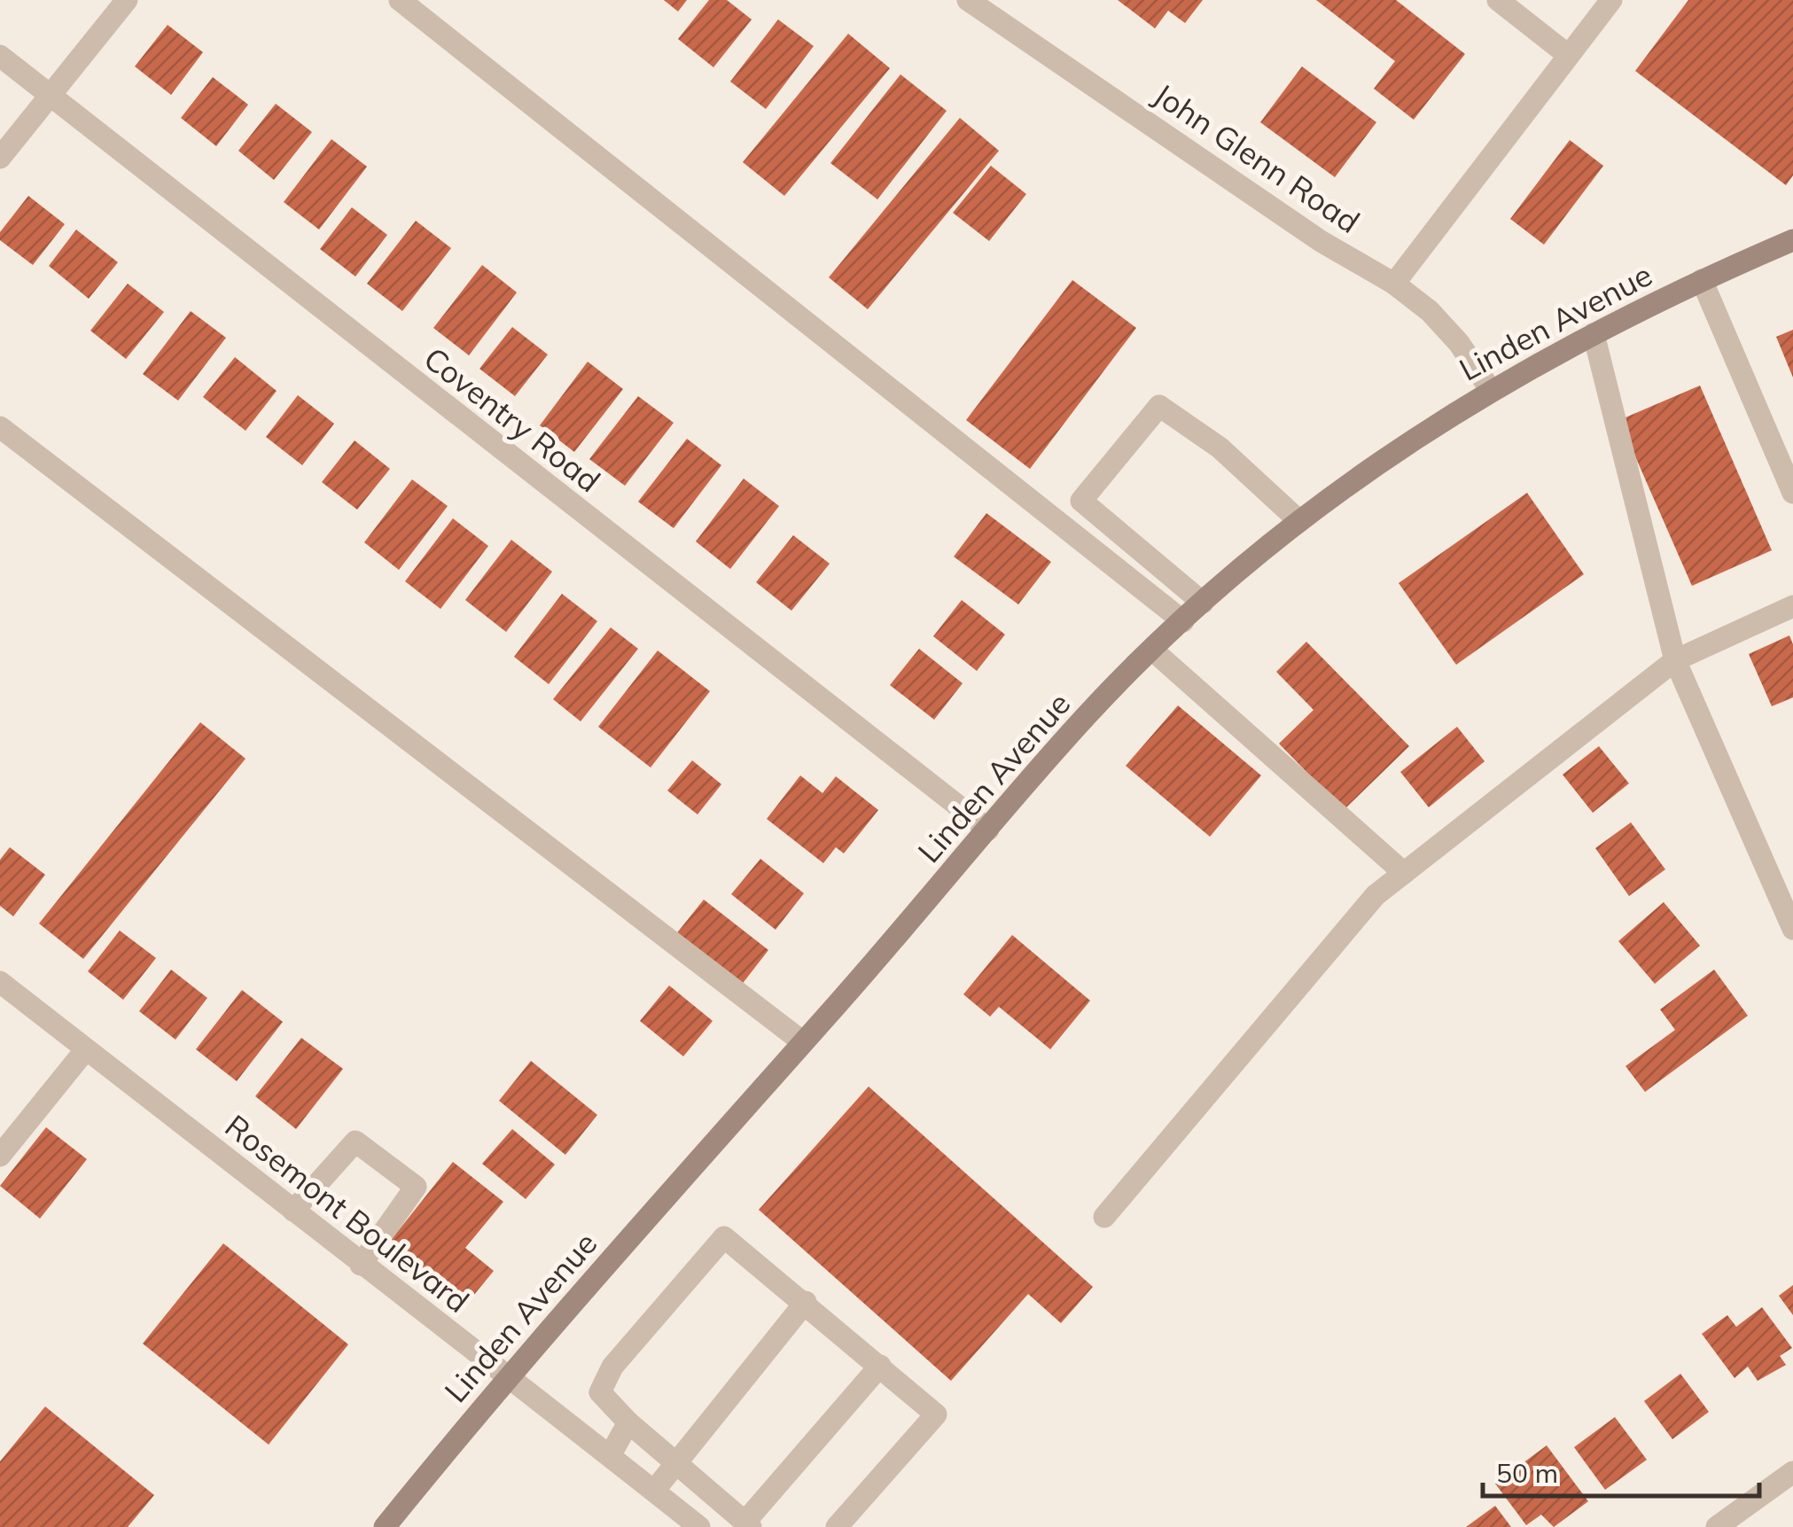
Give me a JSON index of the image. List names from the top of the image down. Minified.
{"streets":{"main road":["Linden Avenue"],"street":["John Glenn Road","Coventry Road","Rosemont Boulevard"]},"crossings":[["John Glenn Road","Linden Avenue"],["Linden Avenue","Coventry Road"],["Linden Avenue","Rosemont Boulevard"]],"scale_bar":"50 m"}
